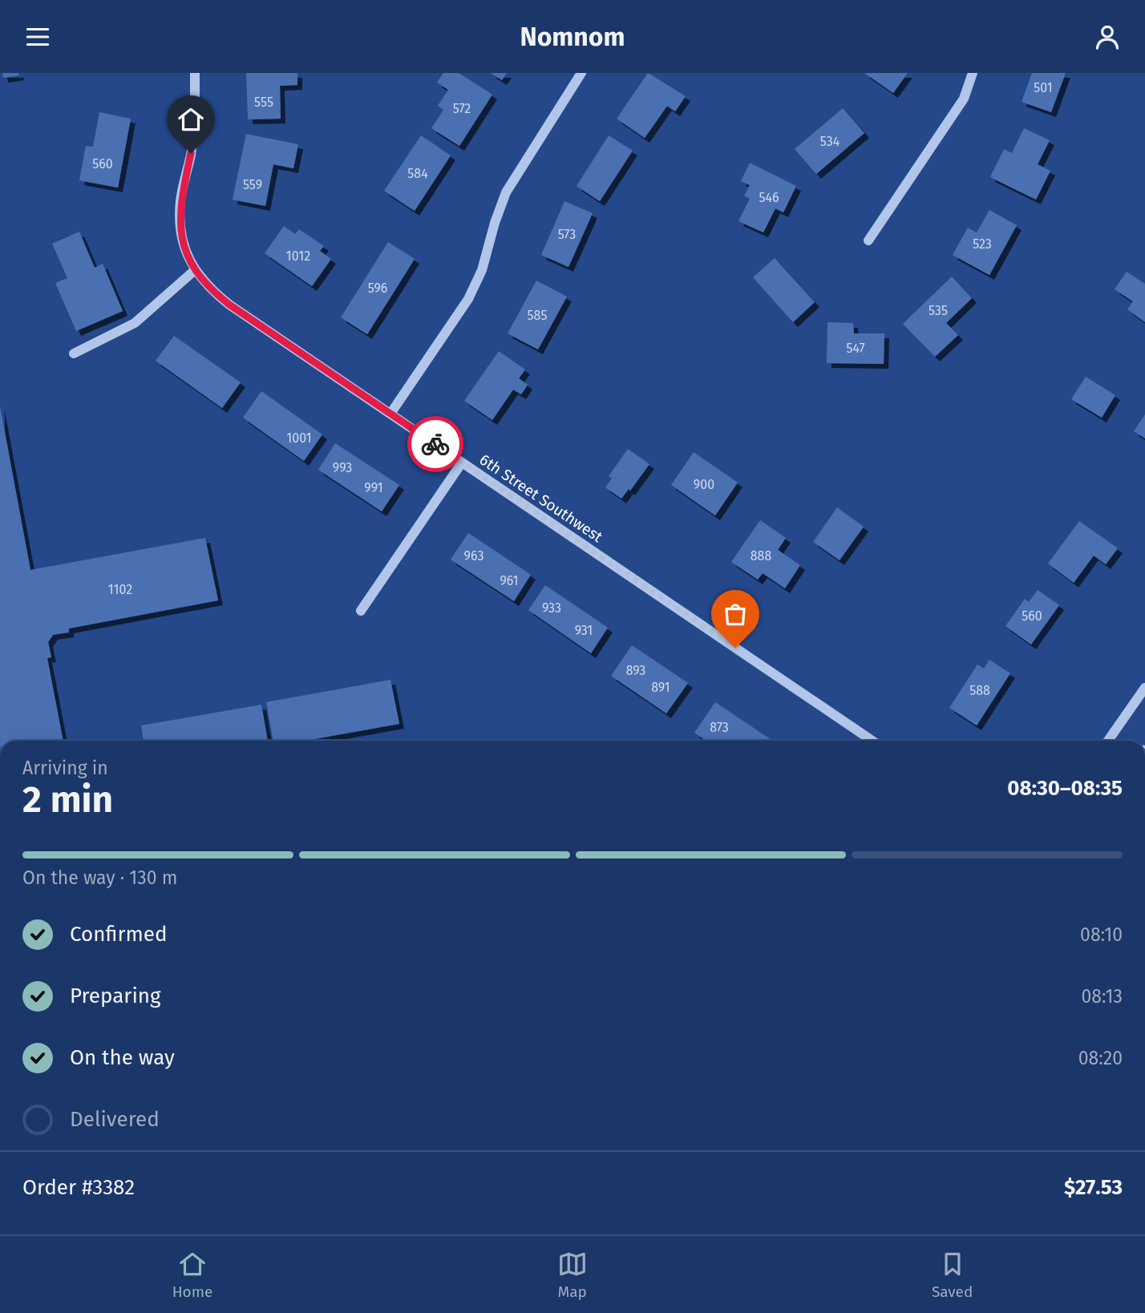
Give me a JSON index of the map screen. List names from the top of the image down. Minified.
{"streets":{"street":["6th Street Southwest"]},"house_numbers":["501","555","572","534","560","584","559","546","573","523","1012","596","535","585","547","1001","993","900","991","963","888","961","1102","933","560","931","893","891","588","873"],"page":{"header":"Nomnom","heading":["2 min","Arriving in","08:30–08:35"],"panel":["Order #3382","$27.53"],"bar":"On the way · 130 m","list":[["Confirmed","08:10"],["Preparing","08:13"],["On the way","08:20"],"Delivered"],"tabs":["Home","Map","Saved"]}}
